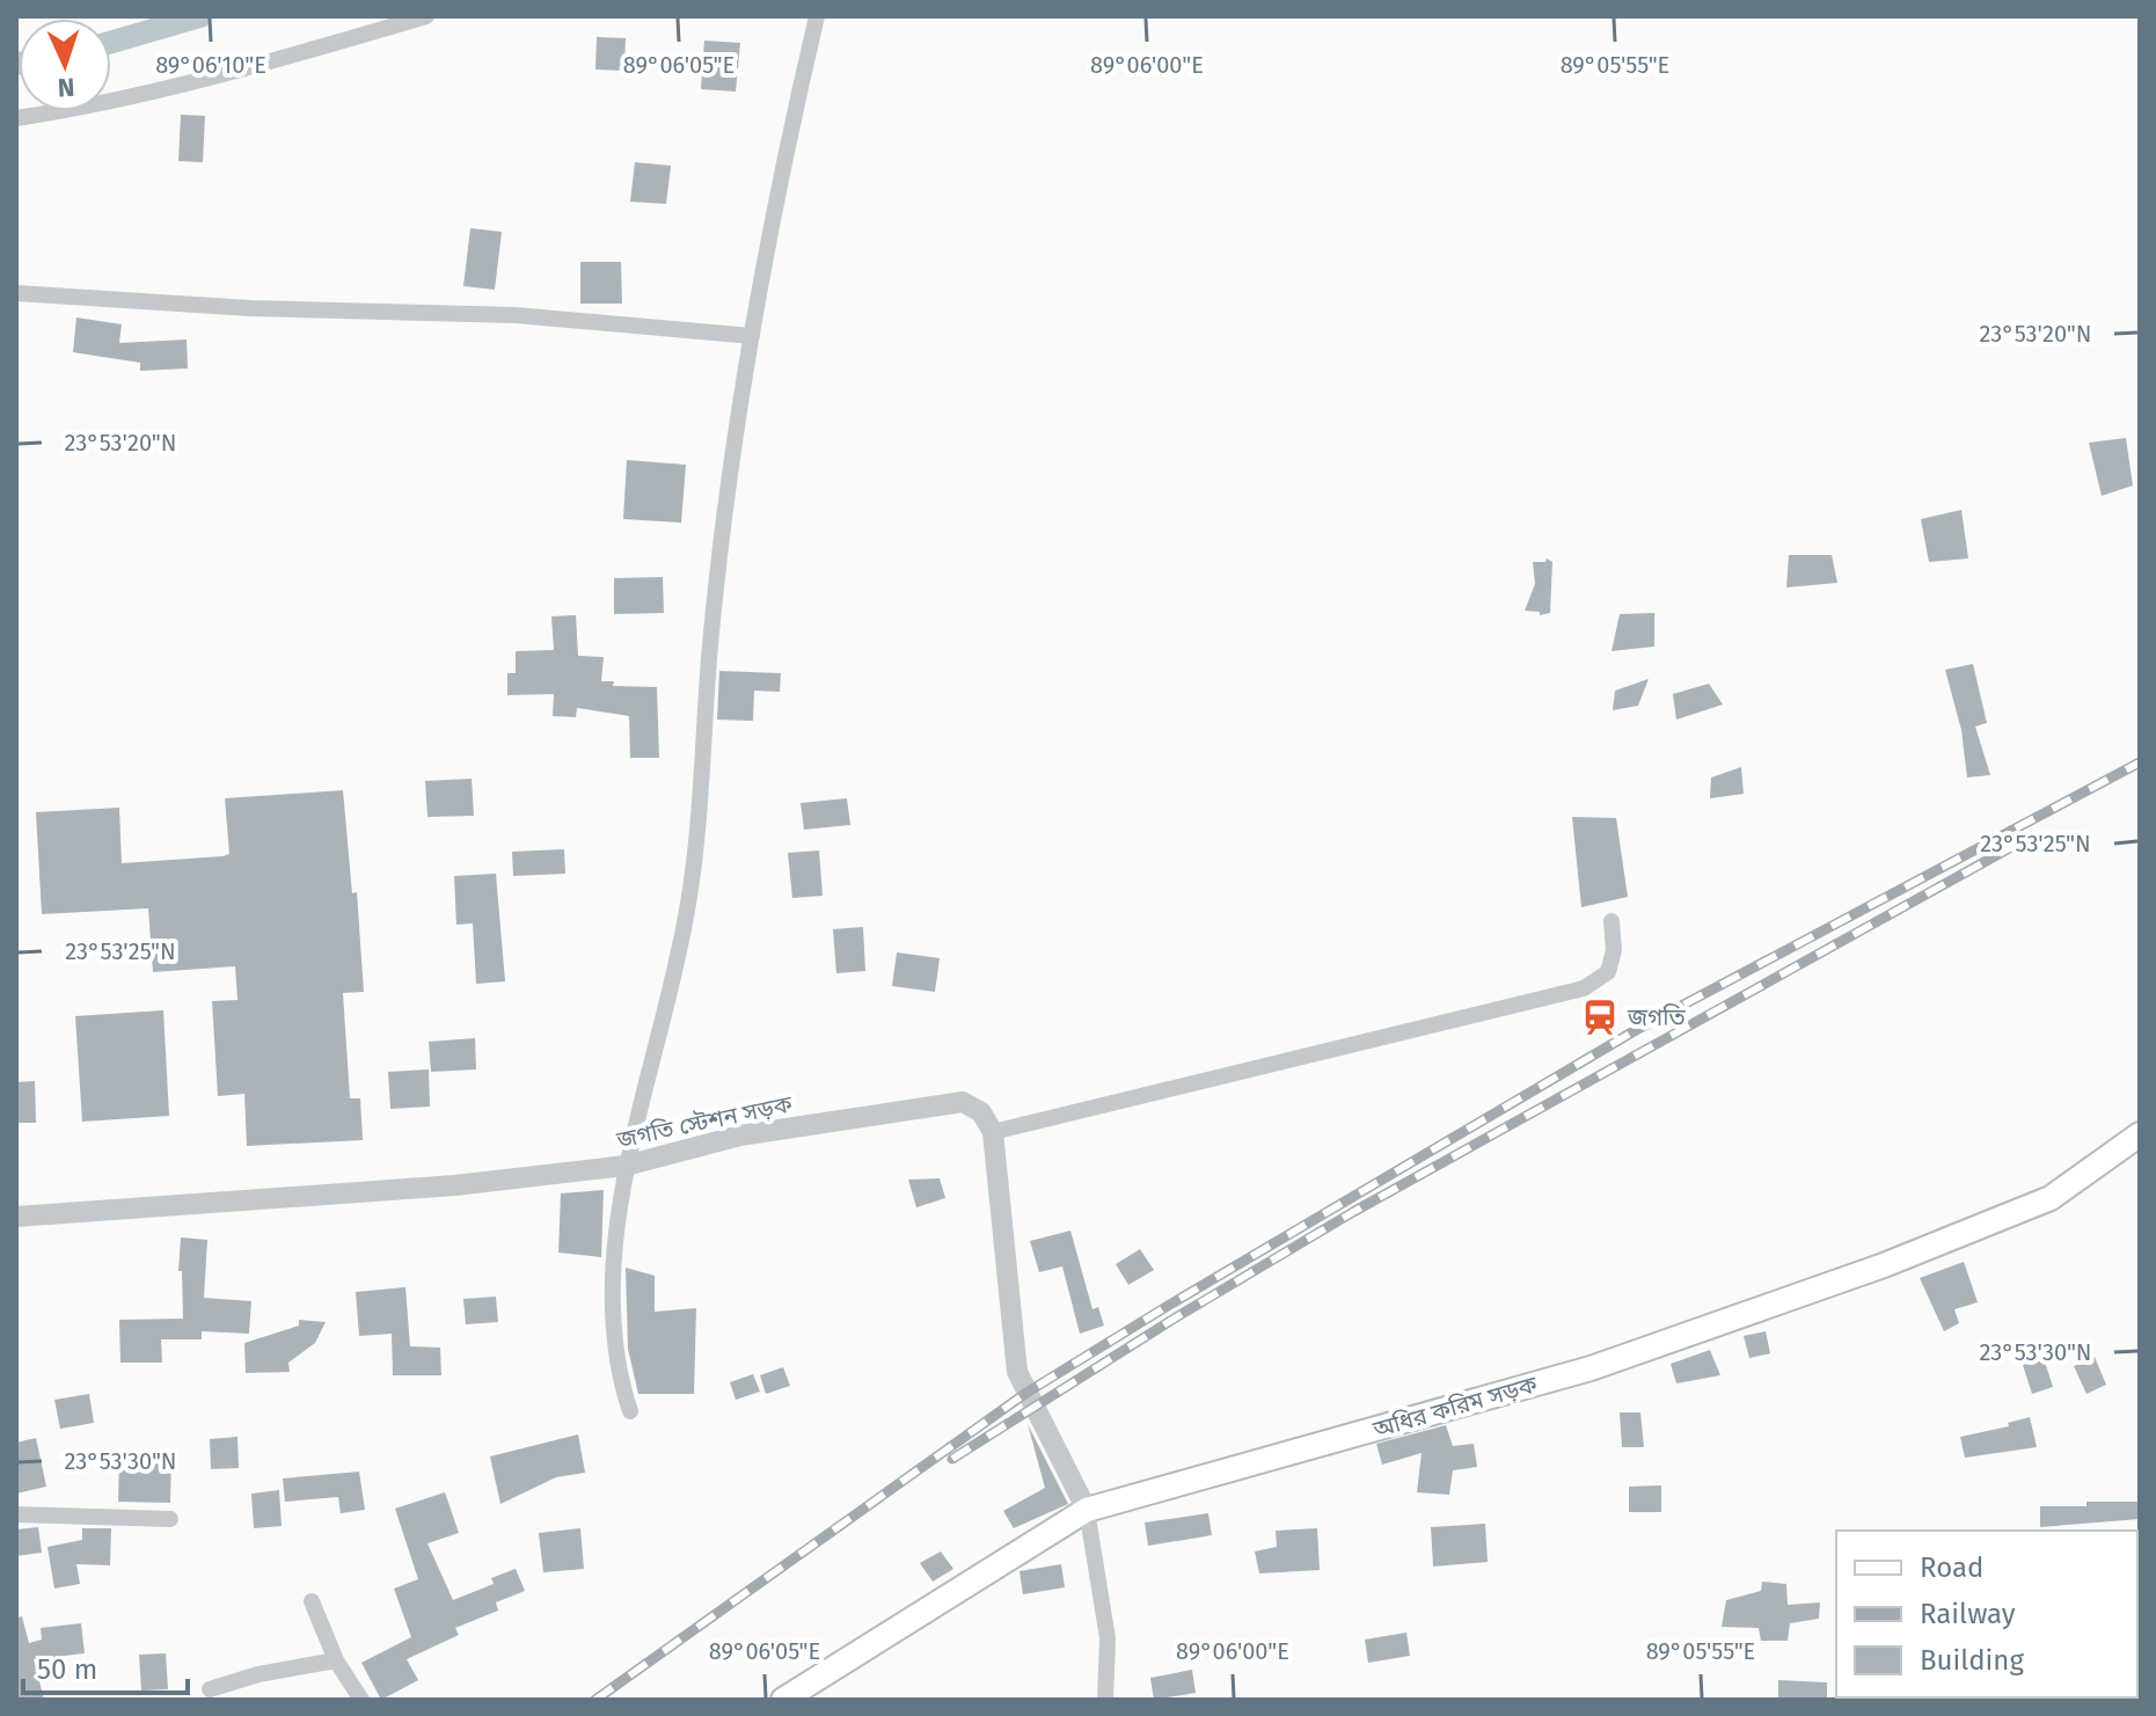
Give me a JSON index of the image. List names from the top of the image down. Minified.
{"streets":{"main road":["অধির করিম সড়ক"],"street":["জগতি স্টেশন সড়ক"]},"places":{"station":["জগতি"]},"legend":["Road","Railway","Building"],"scale_bar":"50 m","north":"bottom","coordinates":["89°06'10\"E","89°06'05\"E","89°06'00\"E","89°05'55\"E","23°53'20\"N","23°53'25\"N","23°53'30\"N"]}
